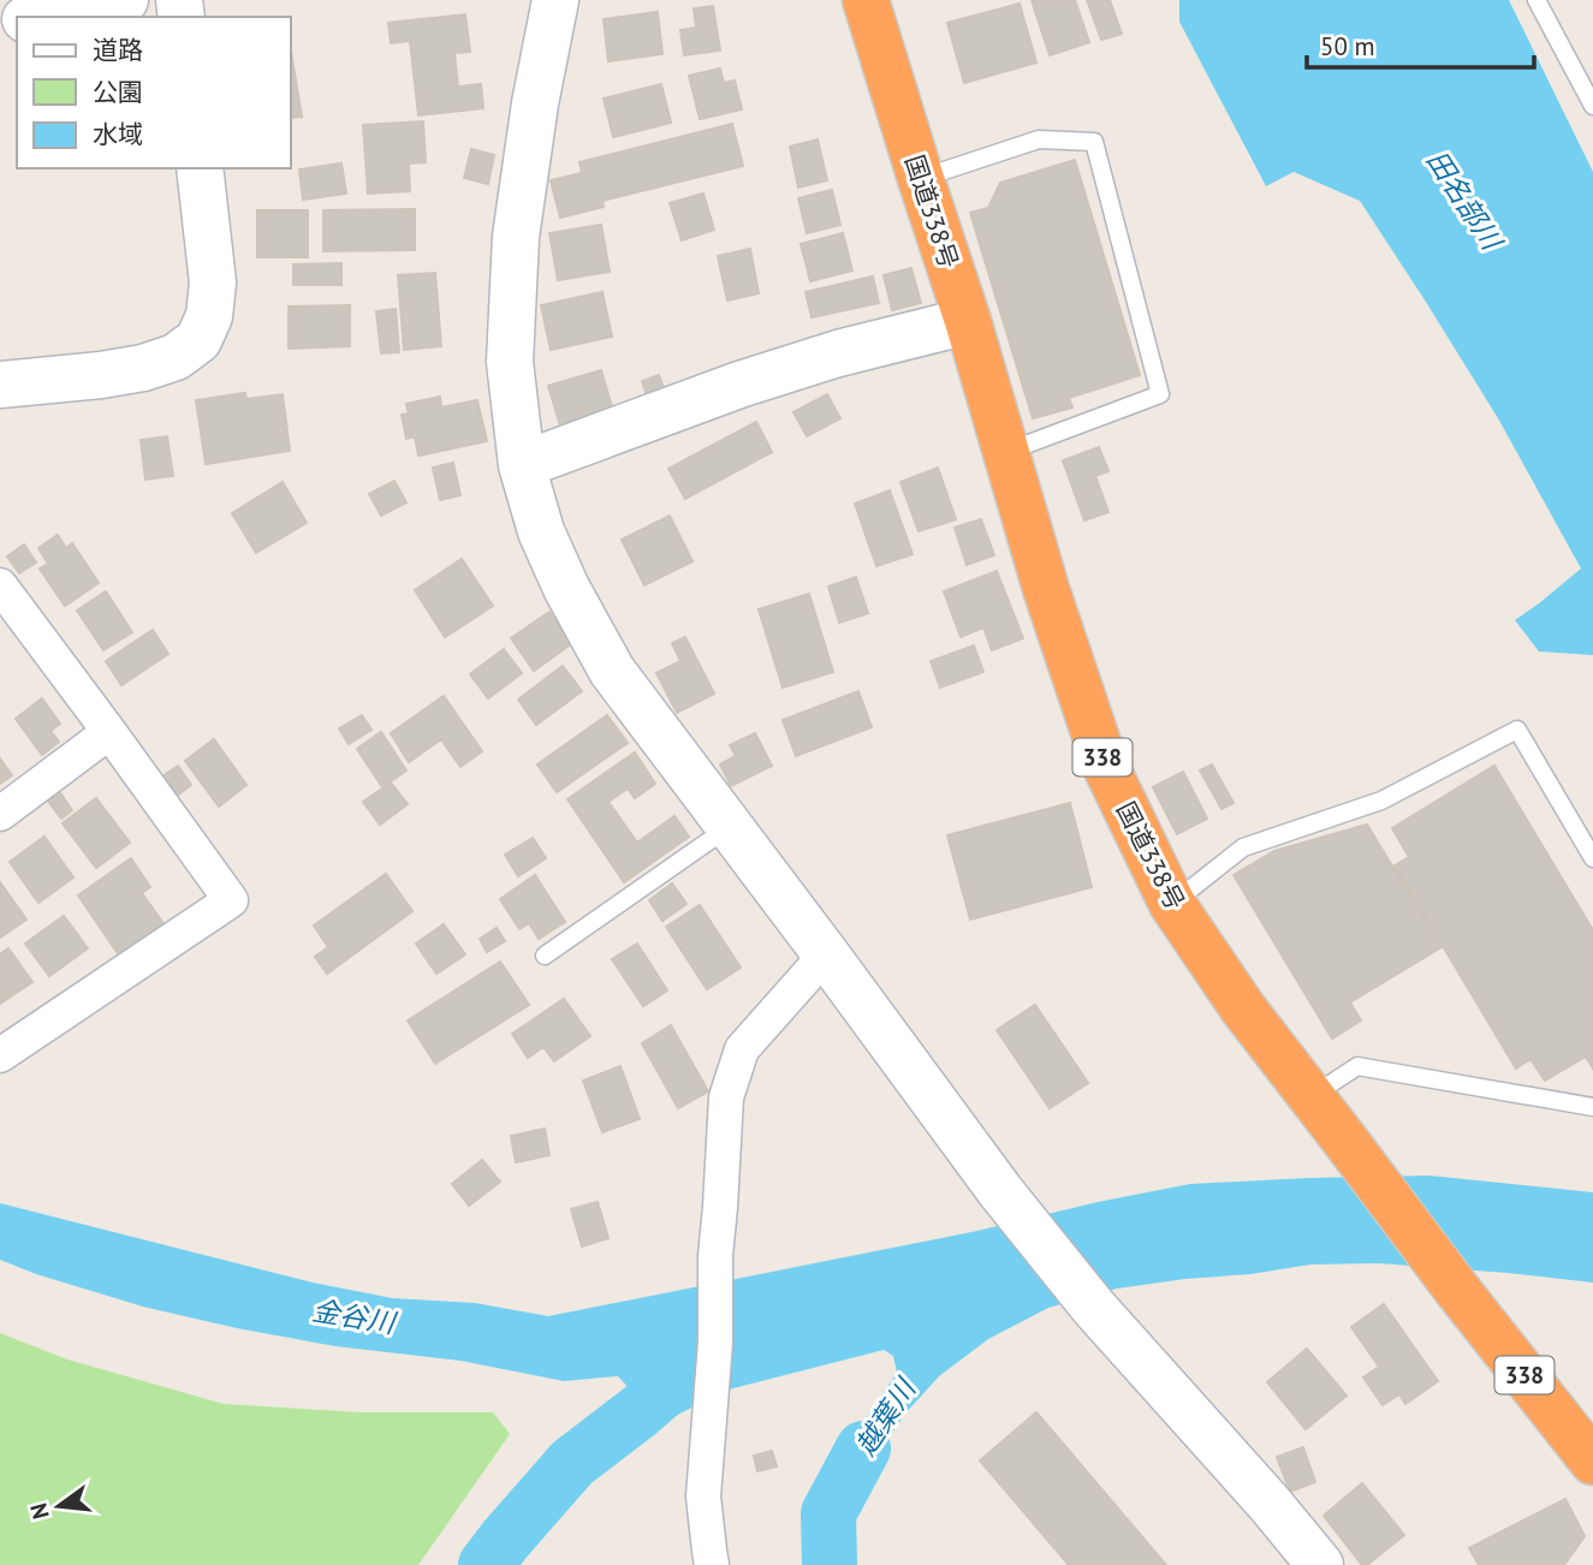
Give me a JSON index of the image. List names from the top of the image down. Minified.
{"streets":{"highway":["国道338号","338"]},"water":["田名部川","金谷川","越葉川"],"legend":["道路","公園","水域"],"scale_bar":"50 m","north":"left"}
